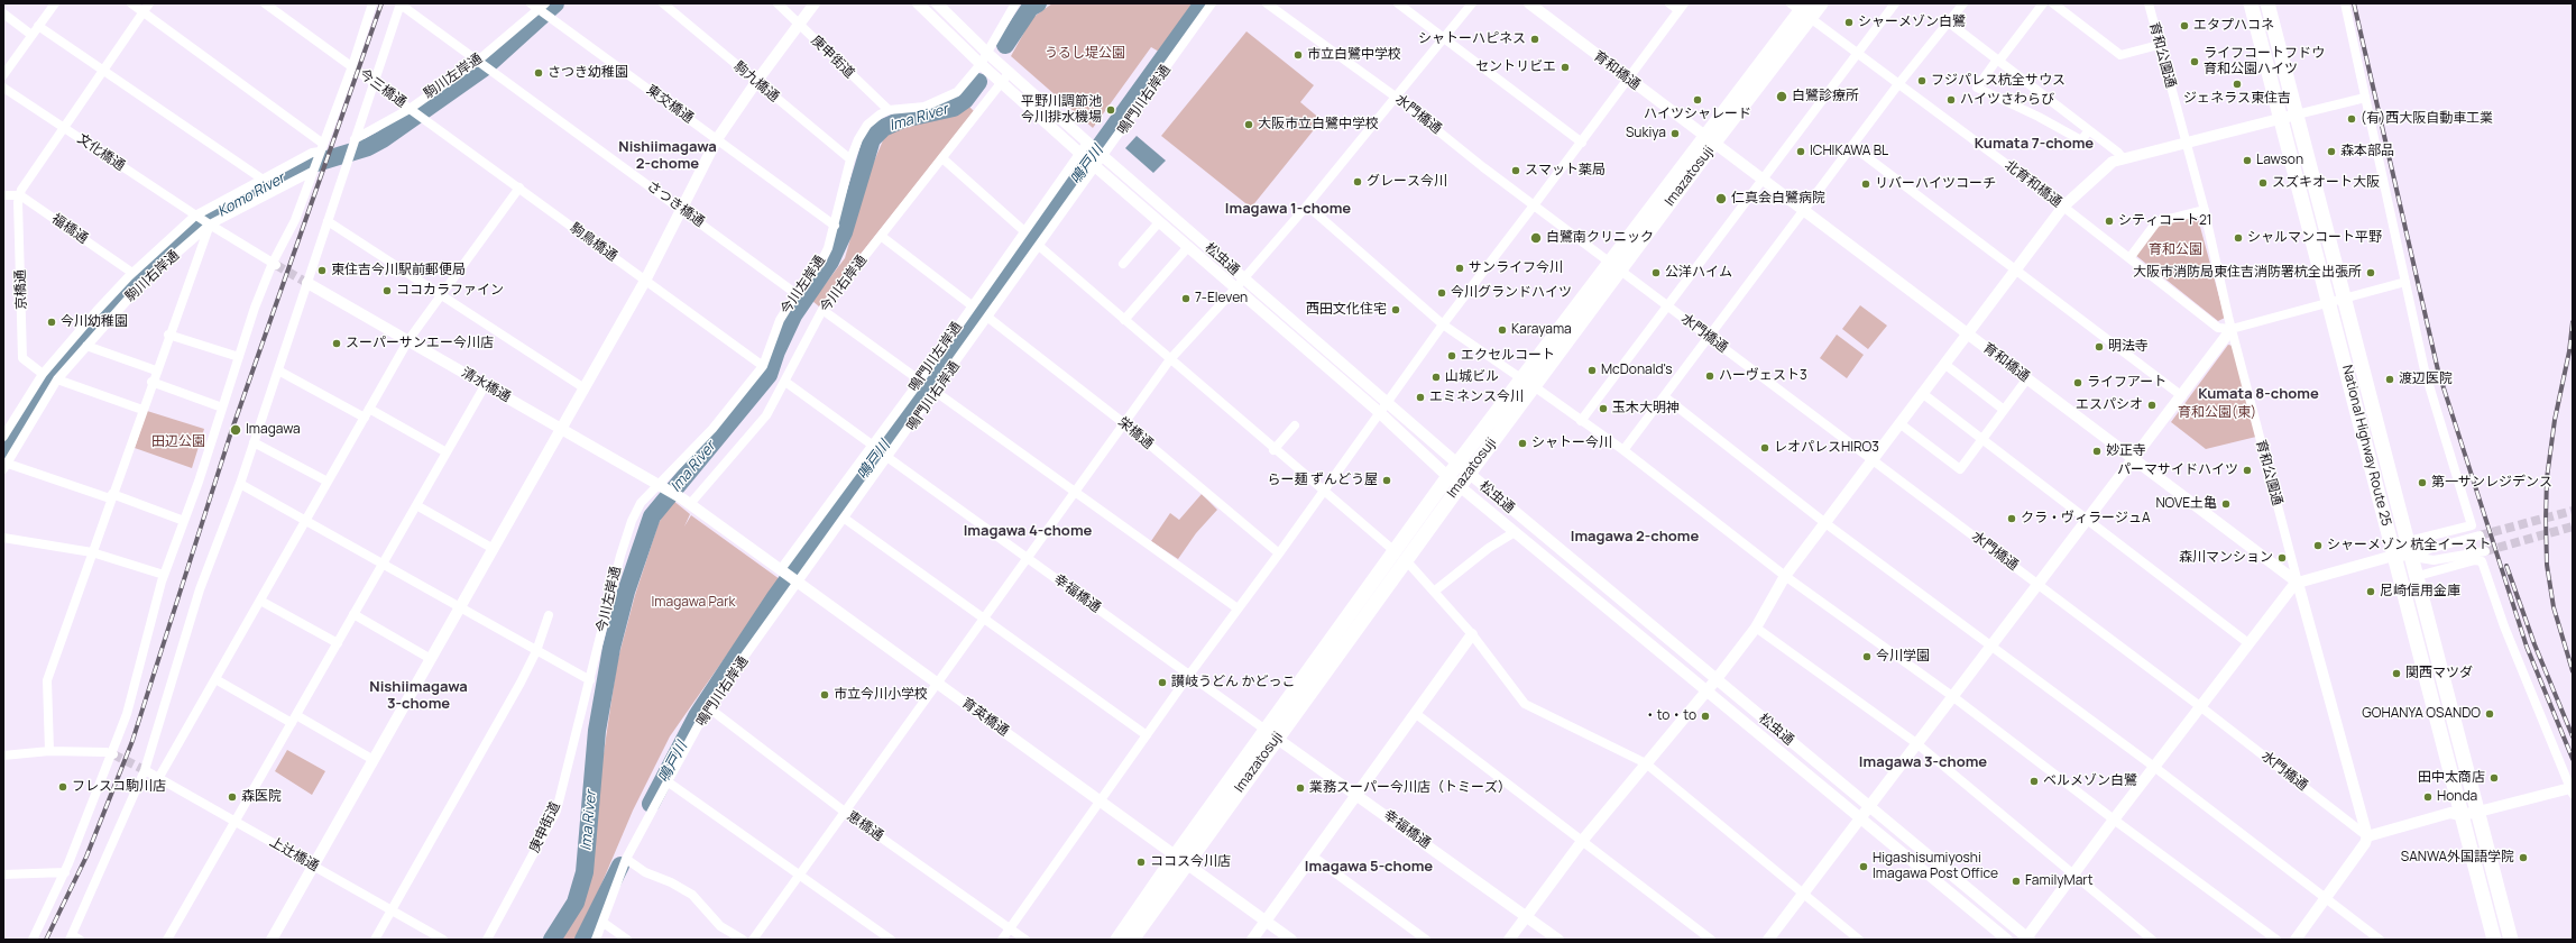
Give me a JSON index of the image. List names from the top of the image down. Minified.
{"streets":{"main road":["Imazatosuji","National Highway Route 25"],"street":["育和公園通","庚申街道","育和橋通","駒川左岸通","駒九橋通","今三橋通","鳴門川右岸通","東交橋通","水門橋通","文化橋通","北育和橋通","さつき橋通","福橋通","駒鳥橋通","松虫通","駒川右岸通","今川右岸通","今川左岸通","京橋通","鳴門川左岸通","清水橋通","栄橋通","幸福橋通","育英橋通","恵橋通","上辻橋通"]},"crossings":[["育和公園通","育和橋通"],["育和公園通","水門橋通"],["育和公園通","北育和橋通"],["庚申街道","今川左岸通"],["育和橋通","Imazatosuji"],["駒川左岸通","今三橋通"],["駒川左岸通","東交橋通"],["駒川左岸通","さつき橋通"],["駒九橋通","今川左岸通"],["今三橋通","駒鳥橋通"],["鳴門川右岸通","松虫通"],["鳴門川右岸通","鳴門川左岸通"],["鳴門川右岸通","栄橋通"],["鳴門川右岸通","幸福橋通"],["鳴門川右岸通","育英橋通"],["鳴門川右岸通","恵橋通"],["東交橋通","今川左岸通"],["水門橋通","Imazatosuji"],["文化橋通","駒川右岸通"],["Imazatosuji","北育和橋通"],["Imazatosuji","松虫通"],["Imazatosuji","幸福橋通"],["Imazatosuji","育英橋通"],["さつき橋通","今川左岸通"],["福橋通","京橋通"],["駒鳥橋通","今川左岸通"],["松虫通","今川右岸通"],["松虫通","今川左岸通"],["松虫通","鳴門川左岸通"],["今川右岸通","育英橋通"],["今川左岸通","清水橋通"],["鳴門川左岸通","育英橋通"],["清水橋通","育英橋通"]],"districts":["Kumata 7-chome","Nishiimagawa 2-chome","Imagawa 1-chome","Kumata 8-chome","Imagawa 4-chome","Imagawa 2-chome","Nishiimagawa 3-chome","Imagawa 3-chome","Imagawa 5-chome"],"water":["Ima River","鳴戸川","Komo River"],"parks":["うるし堤公園","育和公園","育和公園(東)","田辺公園","Imagawa Park"],"places":["シャーメゾン白鷺","エタプハコネ","シャトーハピネス","市立白鷺中学校","ライフコートフドウ 育和公園ハイツ","セントリビエ","さつき幼稚園","フジパレス杭全サウス","ジェネラス東住吉","白鷺診療所","ハイツシャレード","ハイツさわらび","平野川調節池 今川排水機場","(有)西大阪自動車工業","大阪市立白鷺中学校","Sukiya","ICHIKAWA BL","森本部品","Lawson","スマット薬局","グレース今川","スズキオート大阪","リバーハイツコーチ","仁真会白鷺病院","シティコート21","白鷺南クリニック","シャルマンコート平野","サンライフ今川","東住吉今川駅前郵便局","公洋ハイム","大阪市消防局東住吉消防署杭全出張所","ココカラファイン","今川グランドハイツ","7-Eleven","西田文化住宅","今川幼稚園","Karayama","スーパーサンエー今川店","明法寺","エクセルコート","McDonald's","ハーヴェスト3","山城ビル","渡辺医院","ライフアート","エミネンス今川","エスパシオ","玉木大明神","Imagawa","シャトー今川","レオパレスHIRO3","妙正寺","パーマサイドハイツ","らー麺 ずんどう屋","第一サンレジデンス","NOVE土亀","クラ・ヴィラージュA","シャーメゾン 杭全イースト","森川マンション","尼崎信用金庫","今川学園","関西マツダ","讃岐うどん かどっこ","市立今川小学校","GOHANYA OSANDO","・to・to","田中太商店","ベルメゾン白鷺","フレスコ駒川店","業務スーパー今川店（トミーズ）","森医院","Honda","SANWA外国語学院","ココス今川店","Higashisumiyoshi Imagawa Post Office","FamilyMart"]}
